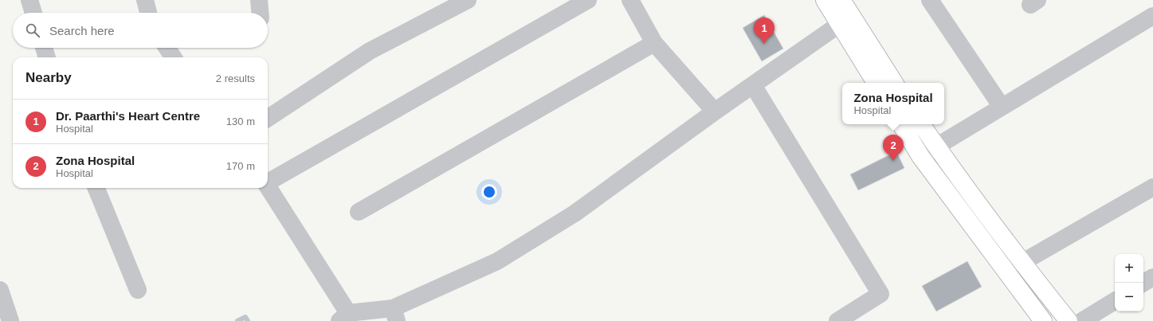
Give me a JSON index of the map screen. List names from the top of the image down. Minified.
{"page":{"search":"Search here","pins":["1","2"],"heading":["Nearby","2 results"],"popup":["Zona Hospital","Hospital"],"list":[{"mark":"1","name":"Dr. Paarthi's Heart Centre","note":"Hospital","value":"130 m"},{"mark":"2","name":"Zona Hospital","note":"Hospital","value":"170 m"}],"map_buttons":["+","−"]}}
